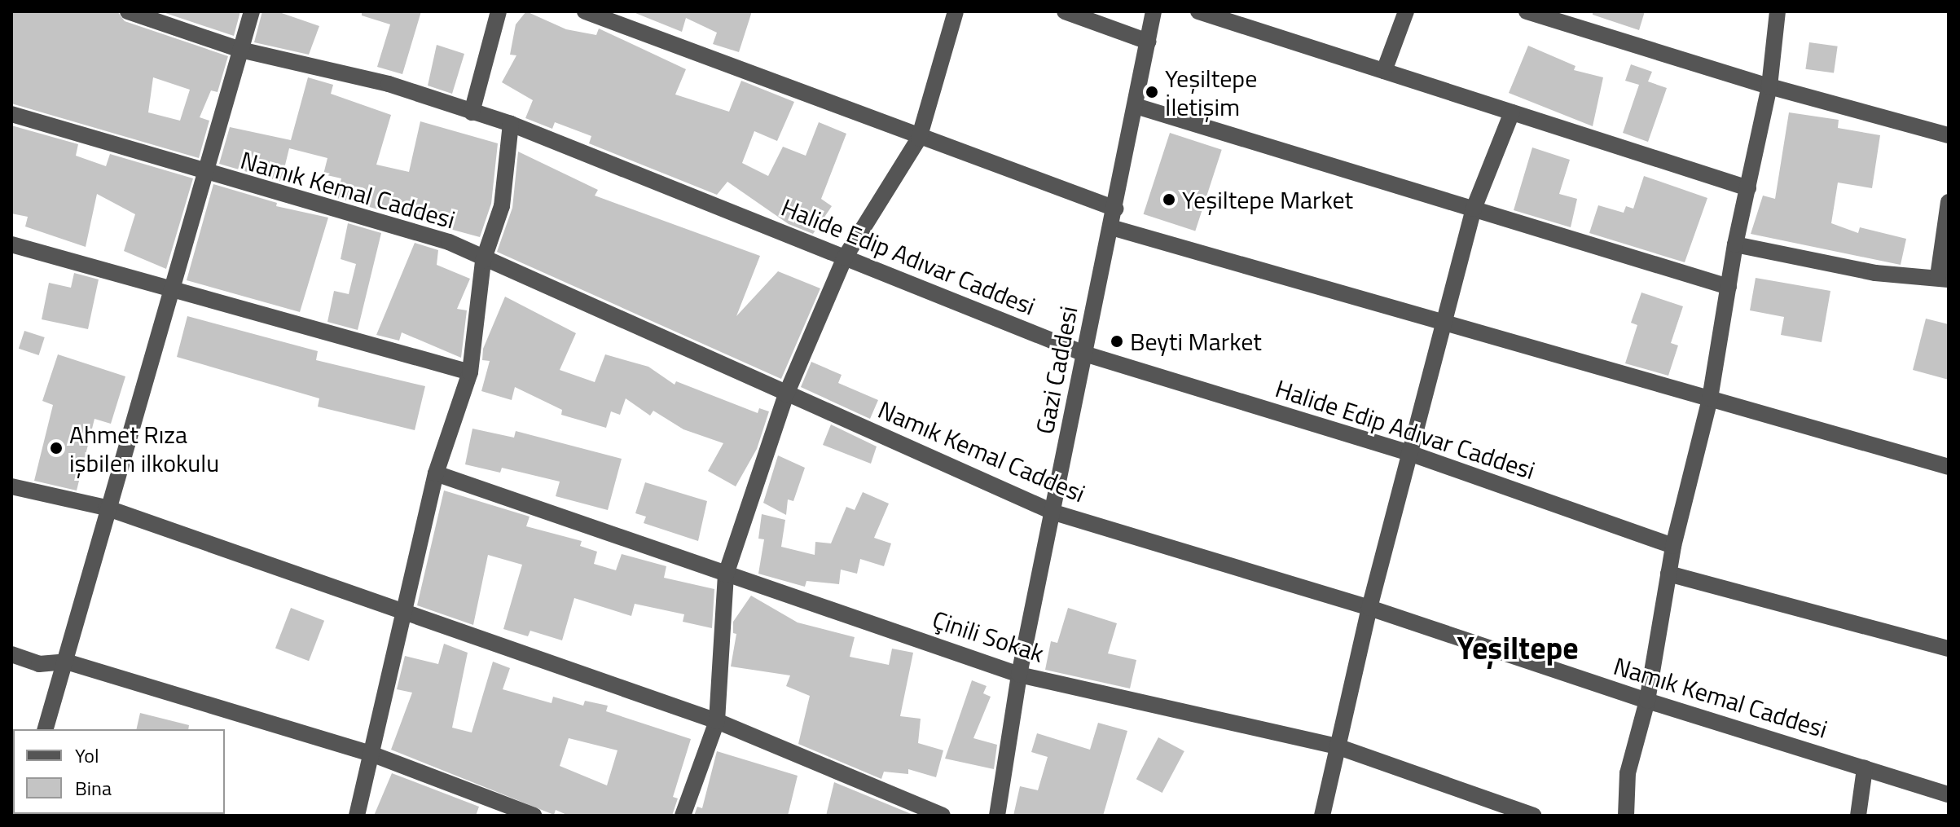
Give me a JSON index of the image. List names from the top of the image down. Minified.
{"streets":{"street":["Namık Kemal Caddesi","Halide Edip Adıvar Caddesi","Gazi Caddesi","Çinili Sokak"]},"crossings":[["Namık Kemal Caddesi","Gazi Caddesi"],["Halide Edip Adıvar Caddesi","Gazi Caddesi"],["Gazi Caddesi","Çinili Sokak"]],"districts":["Yeşiltepe"],"places":["Yeşiltepe İletişim","Yeşiltepe Market","Beyti Market","Ahmet Rıza işbilen ilkokulu"],"legend":["Yol","Bina"]}
